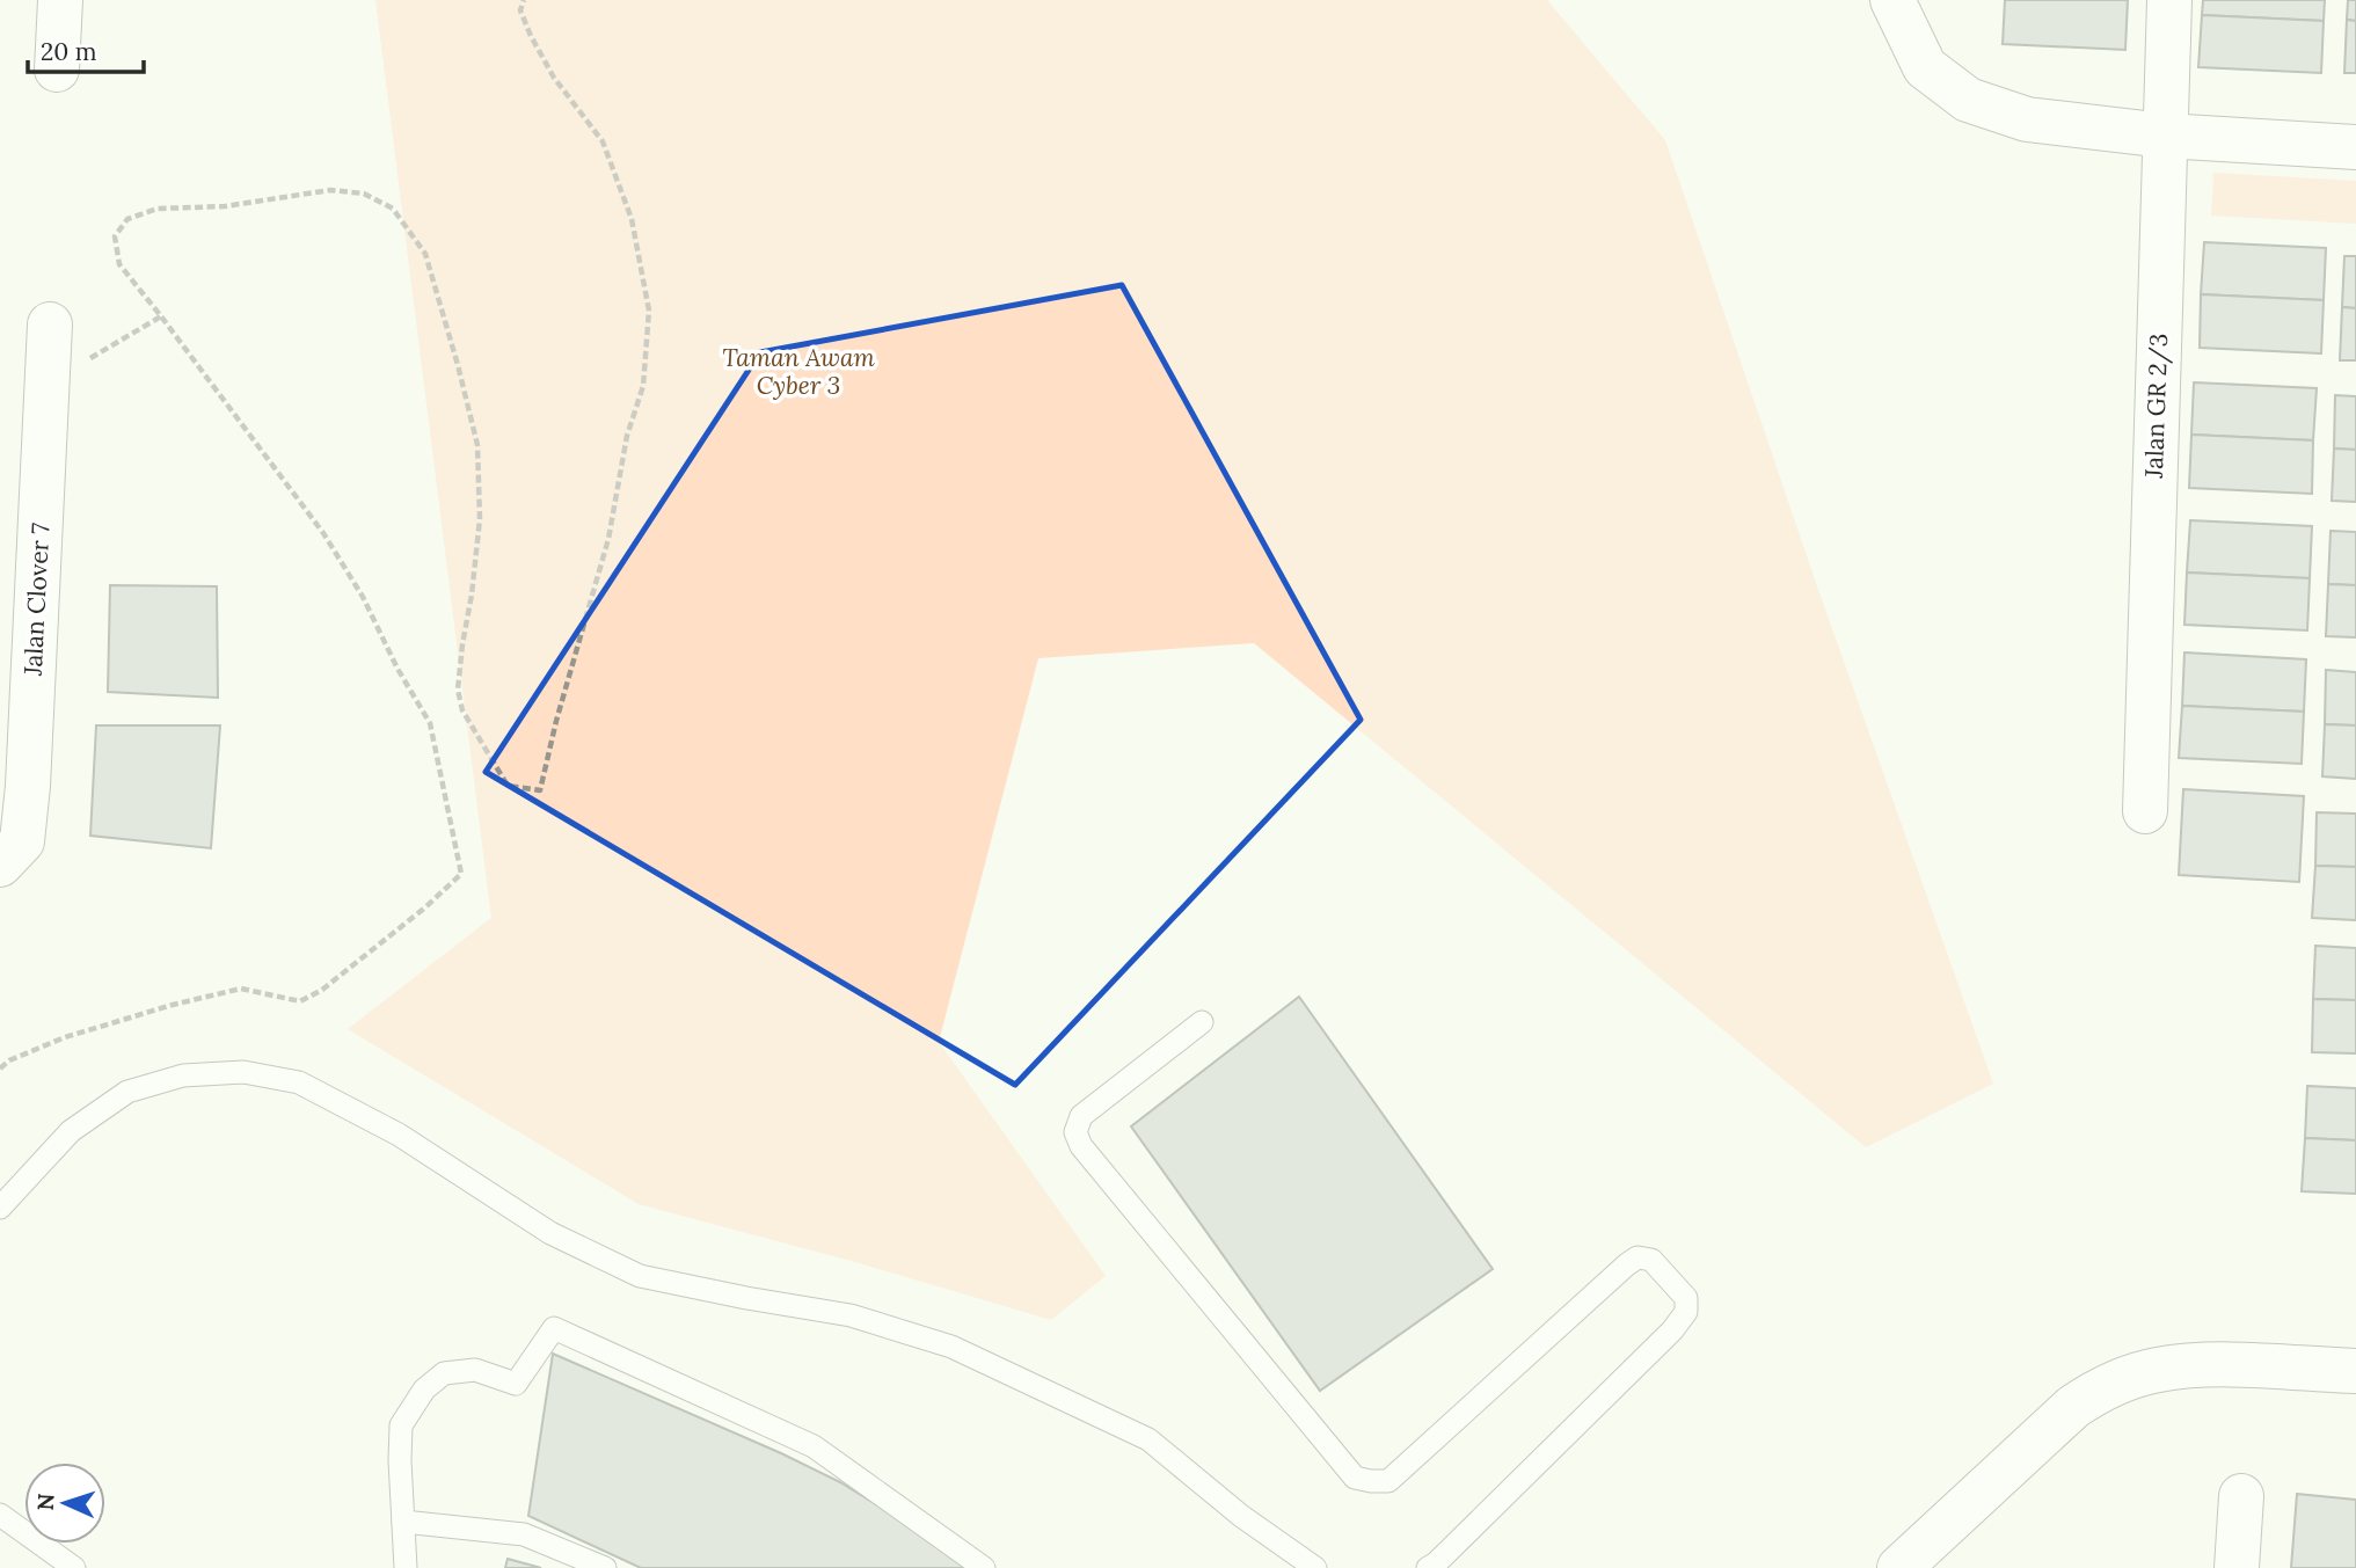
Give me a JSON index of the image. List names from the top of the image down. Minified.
{"streets":{"street":["Jalan GR 2/3","Jalan Clover 7"]},"parks":["Taman Awam Cyber 3"],"scale_bar":"20 m","north":"left"}
